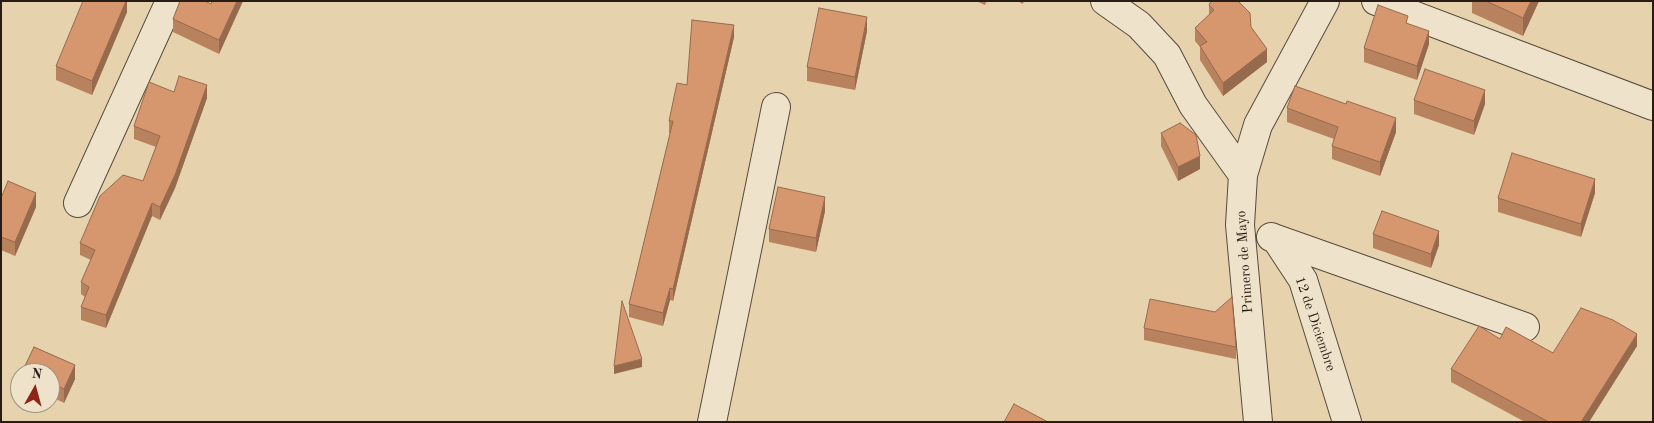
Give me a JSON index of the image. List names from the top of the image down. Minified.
{"streets":{"street":["Primero de Mayo","12 de Diciembre"]},"north":"top"}
